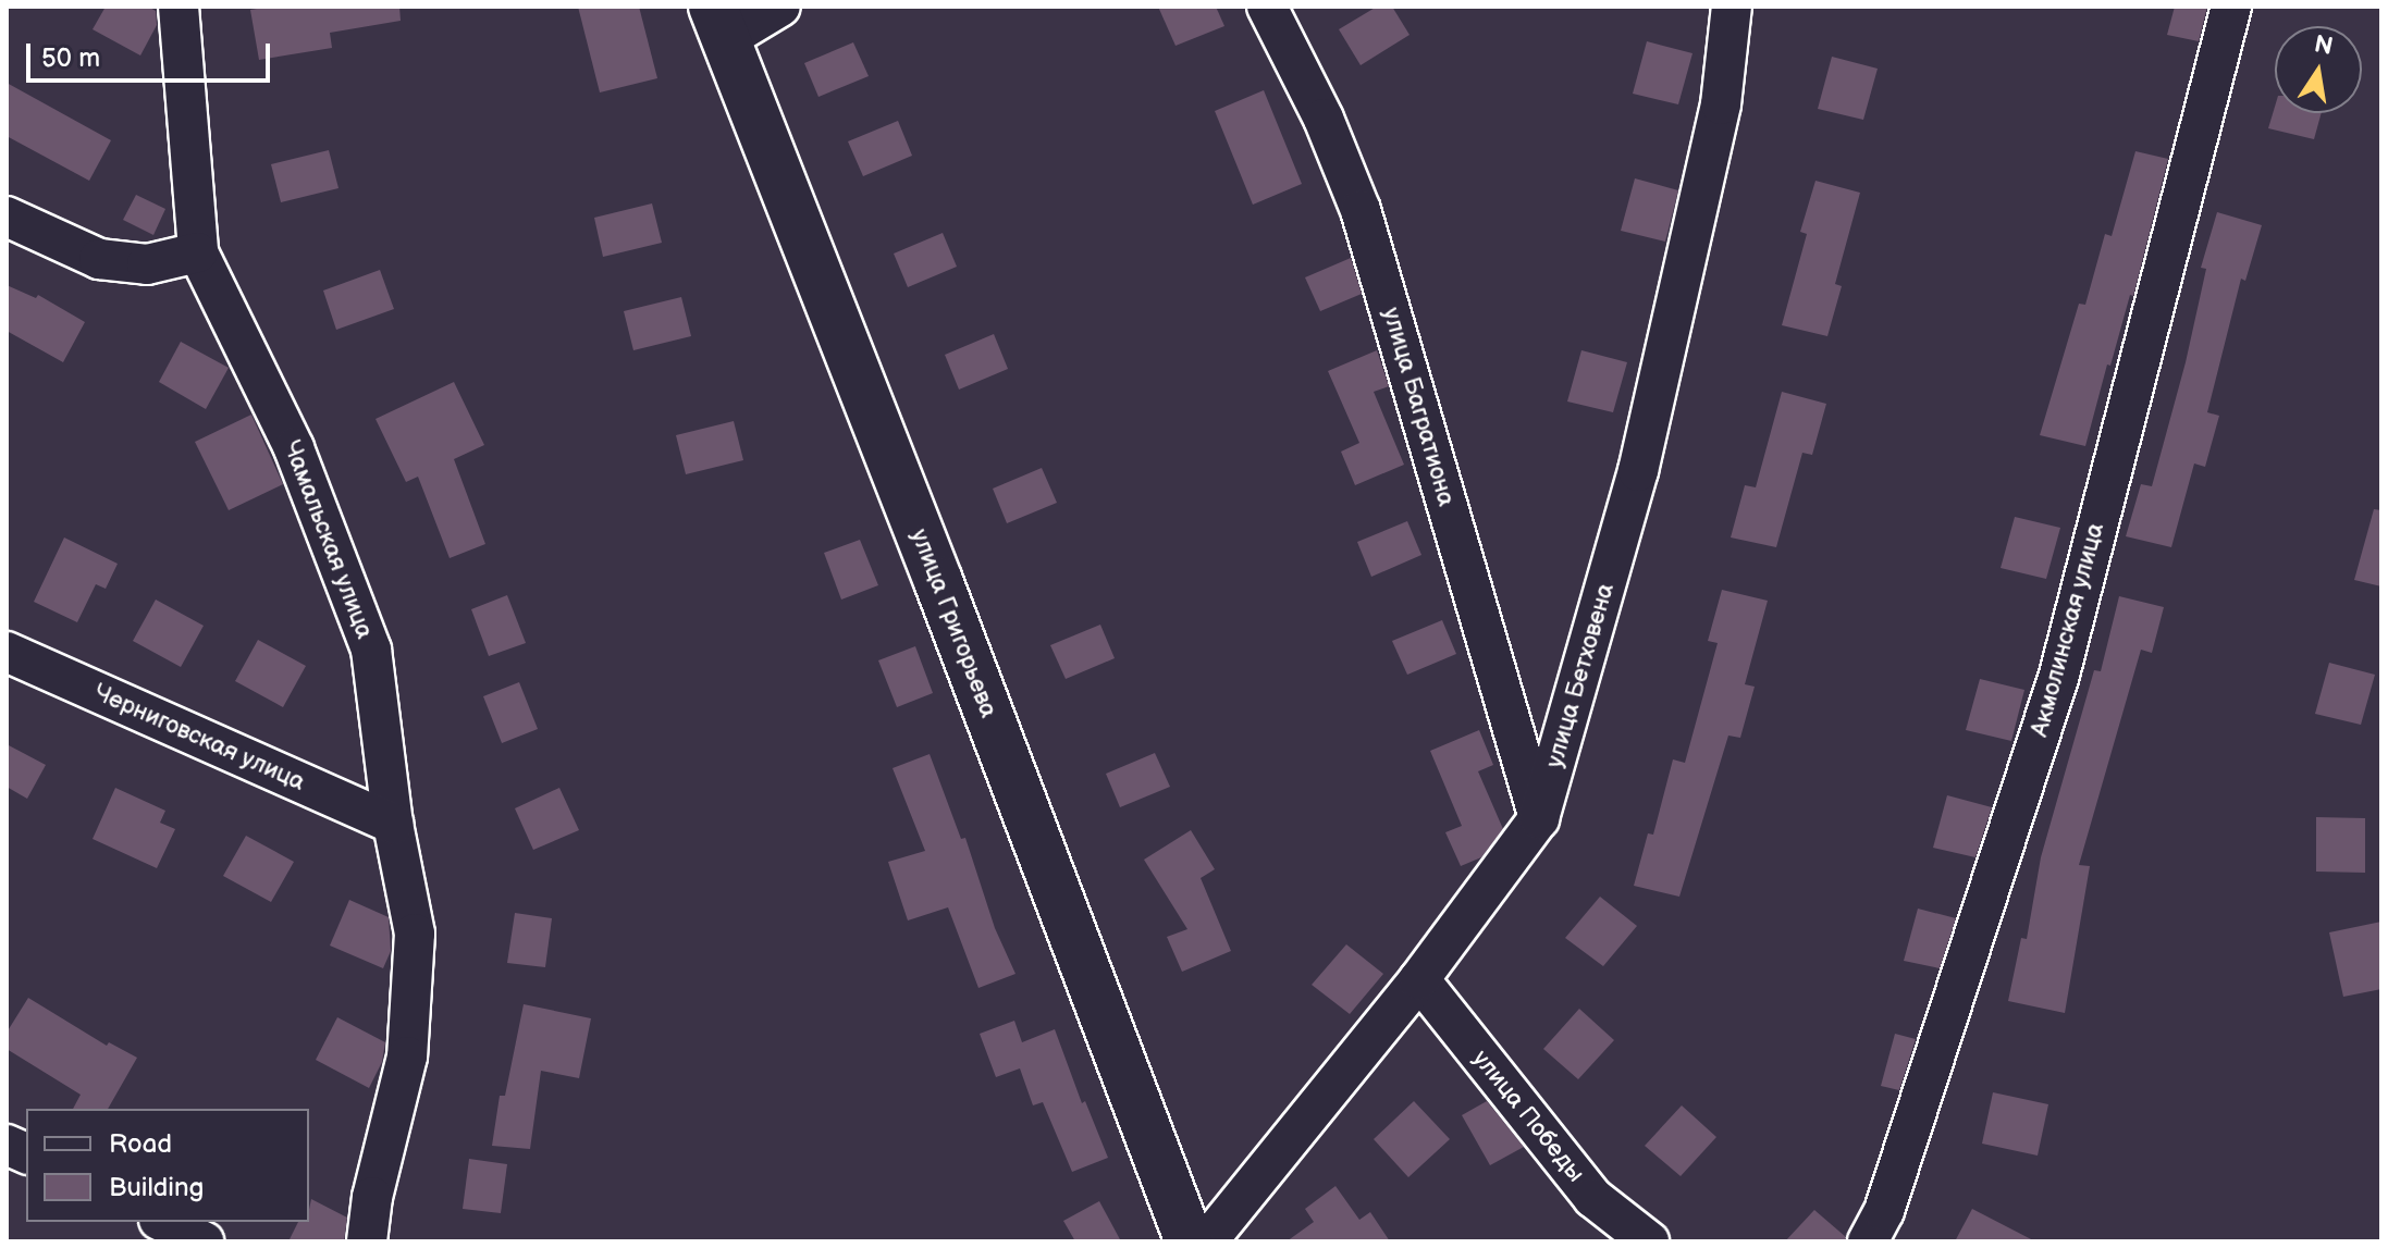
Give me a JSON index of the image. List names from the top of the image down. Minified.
{"streets":{"main road":["улица Григорьева"],"street":["улица Багратиона","Чамальская улица","Акмолинская улица","улица Бетховена","Черниговская улица","улица Победы"]},"crossings":[["улица Багратиона","улица Бетховена"],["Чамальская улица","Черниговская улица"],["улица Бетховена","улица Победы"]],"legend":["Road","Building"],"scale_bar":"50 m","north":"top"}
